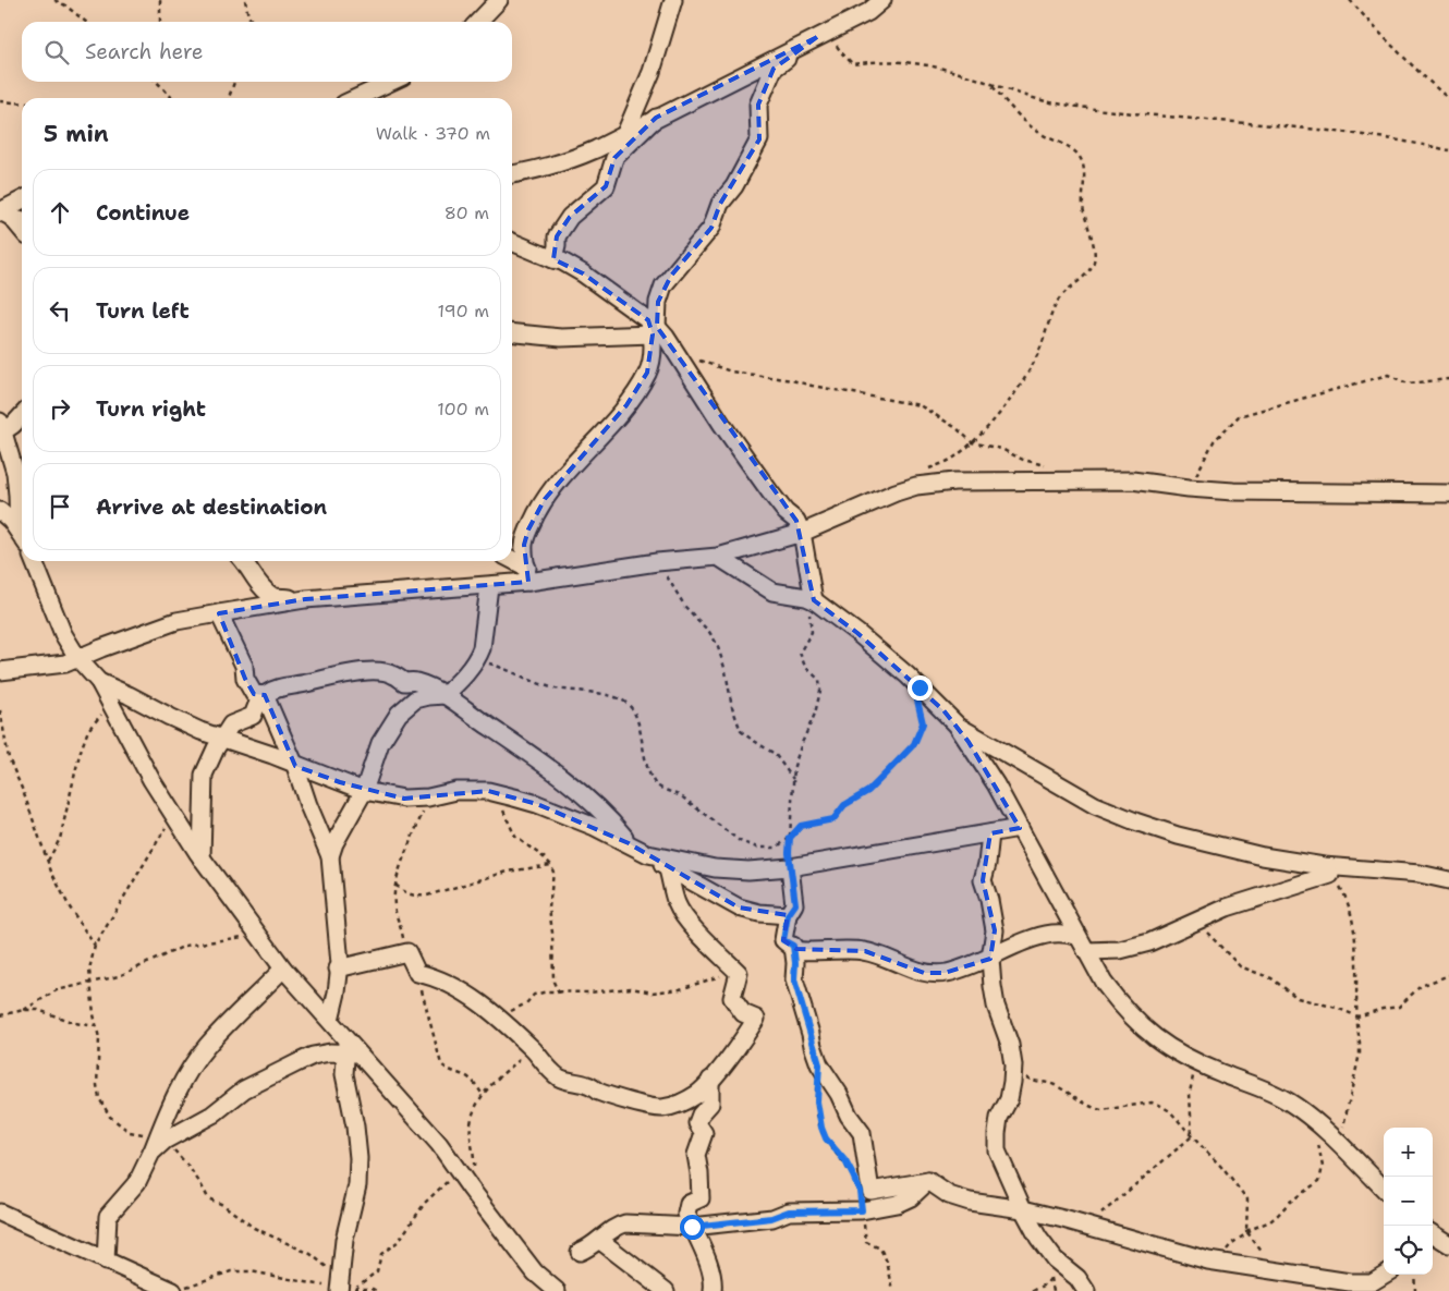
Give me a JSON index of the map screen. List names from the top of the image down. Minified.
{"page":{"search":"Search here","heading":["5 min","Walk · 370 m"],"list":[["Continue","80 m"],["Turn left","190 m"],["Turn right","100 m"],"Arrive at destination"],"map_buttons":["+","−"]}}
